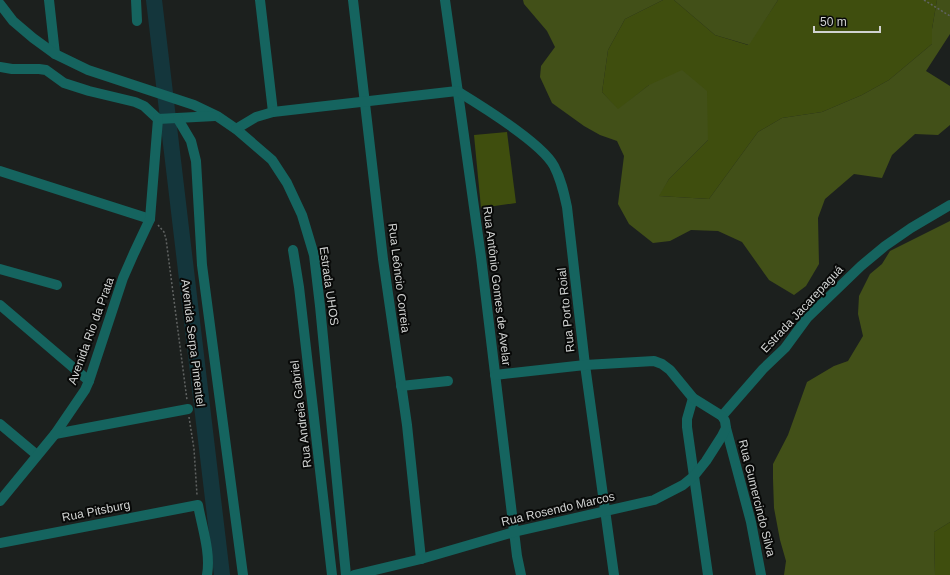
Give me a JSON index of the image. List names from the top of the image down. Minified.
{"streets":{"street":["Rua Leôncio Correia","Estrada UHOS","Rua Antônio Gomes de Avelar","Estrada Jacarepaguá","Rua Porto Roial","Avenida Rio da Prata","Avenida Serpa Pimentel","Rua Andreia Gabriel","Rua Gumercindo Silva","Rua Rosendo Marcos","Rua Pitsburg"]},"crossings":[["Rua Leôncio Correia","Rua Rosendo Marcos"],["Rua Antônio Gomes de Avelar","Rua Porto Roial"],["Rua Antônio Gomes de Avelar","Rua Rosendo Marcos"],["Rua Porto Roial","Rua Rosendo Marcos"],["Avenida Rio da Prata","Avenida Serpa Pimentel"],["Avenida Serpa Pimentel","Rua Pitsburg"],["Rua Gumercindo Silva","Rua Rosendo Marcos"]],"scale_bar":"50 m"}
